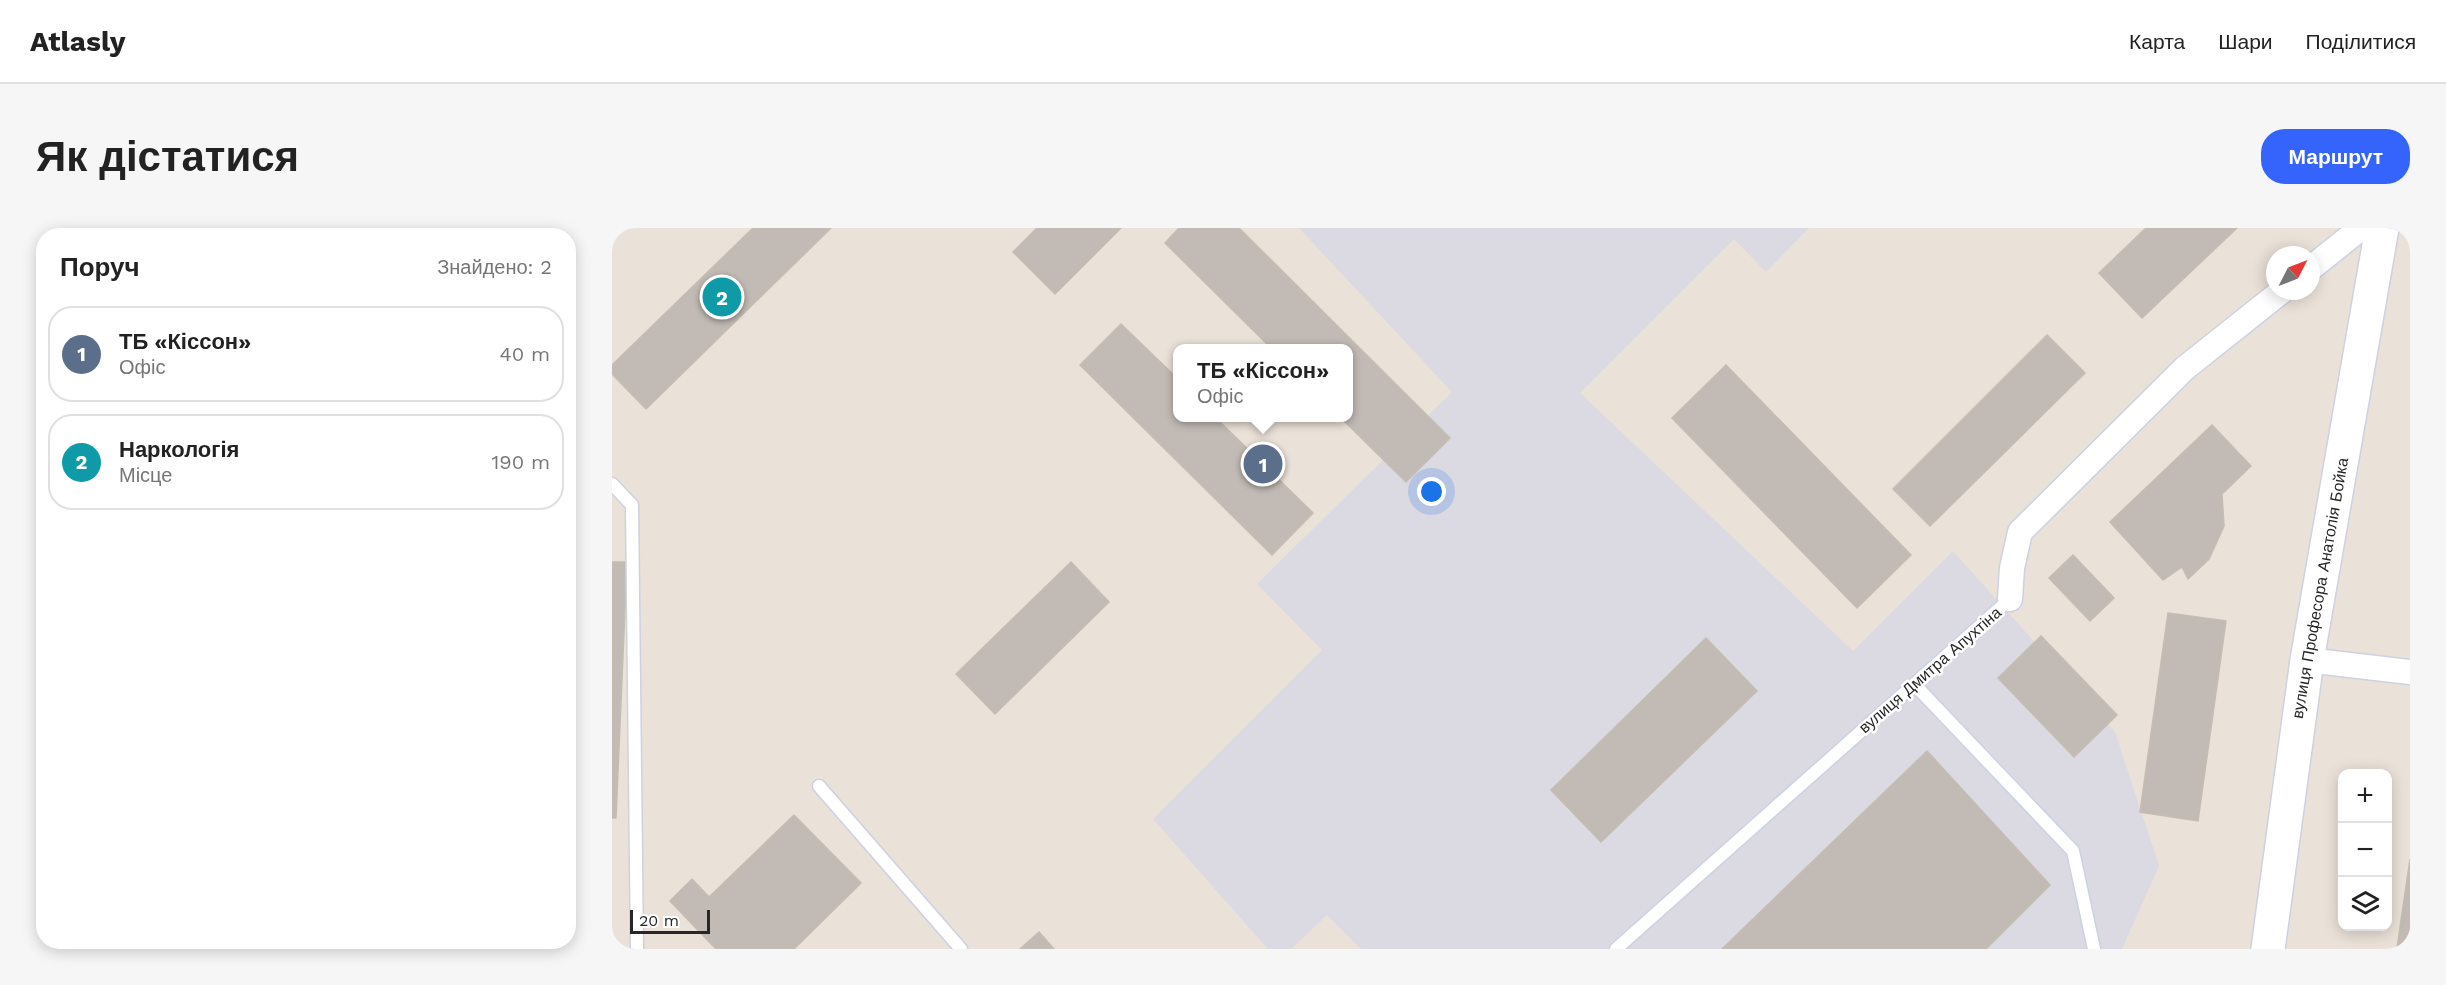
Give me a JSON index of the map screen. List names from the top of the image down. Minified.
{"streets":{"main road":["вулиця Професора Анатолія Бойка"],"street":["вулиця Дмитра Апухтіна"]},"scale_bar":"20 m","north":"top right","page":{"header":"Atlasly","nav":["Карта","Шари","Поділитися"],"buttons":"Маршрут","title":"Як дістатися","heading":["Поруч","Знайдено: 2"],"pins":["2","1"],"list":[{"mark":"1","name":"ТБ «Кіссон»","note":"Офіс","value":"40 m"},{"mark":"2","name":"Наркологія","note":"Місце","value":"190 m"}],"popup":["ТБ «Кіссон»","Офіс"],"map_buttons":["+","−"],"scale":"20 m"}}
